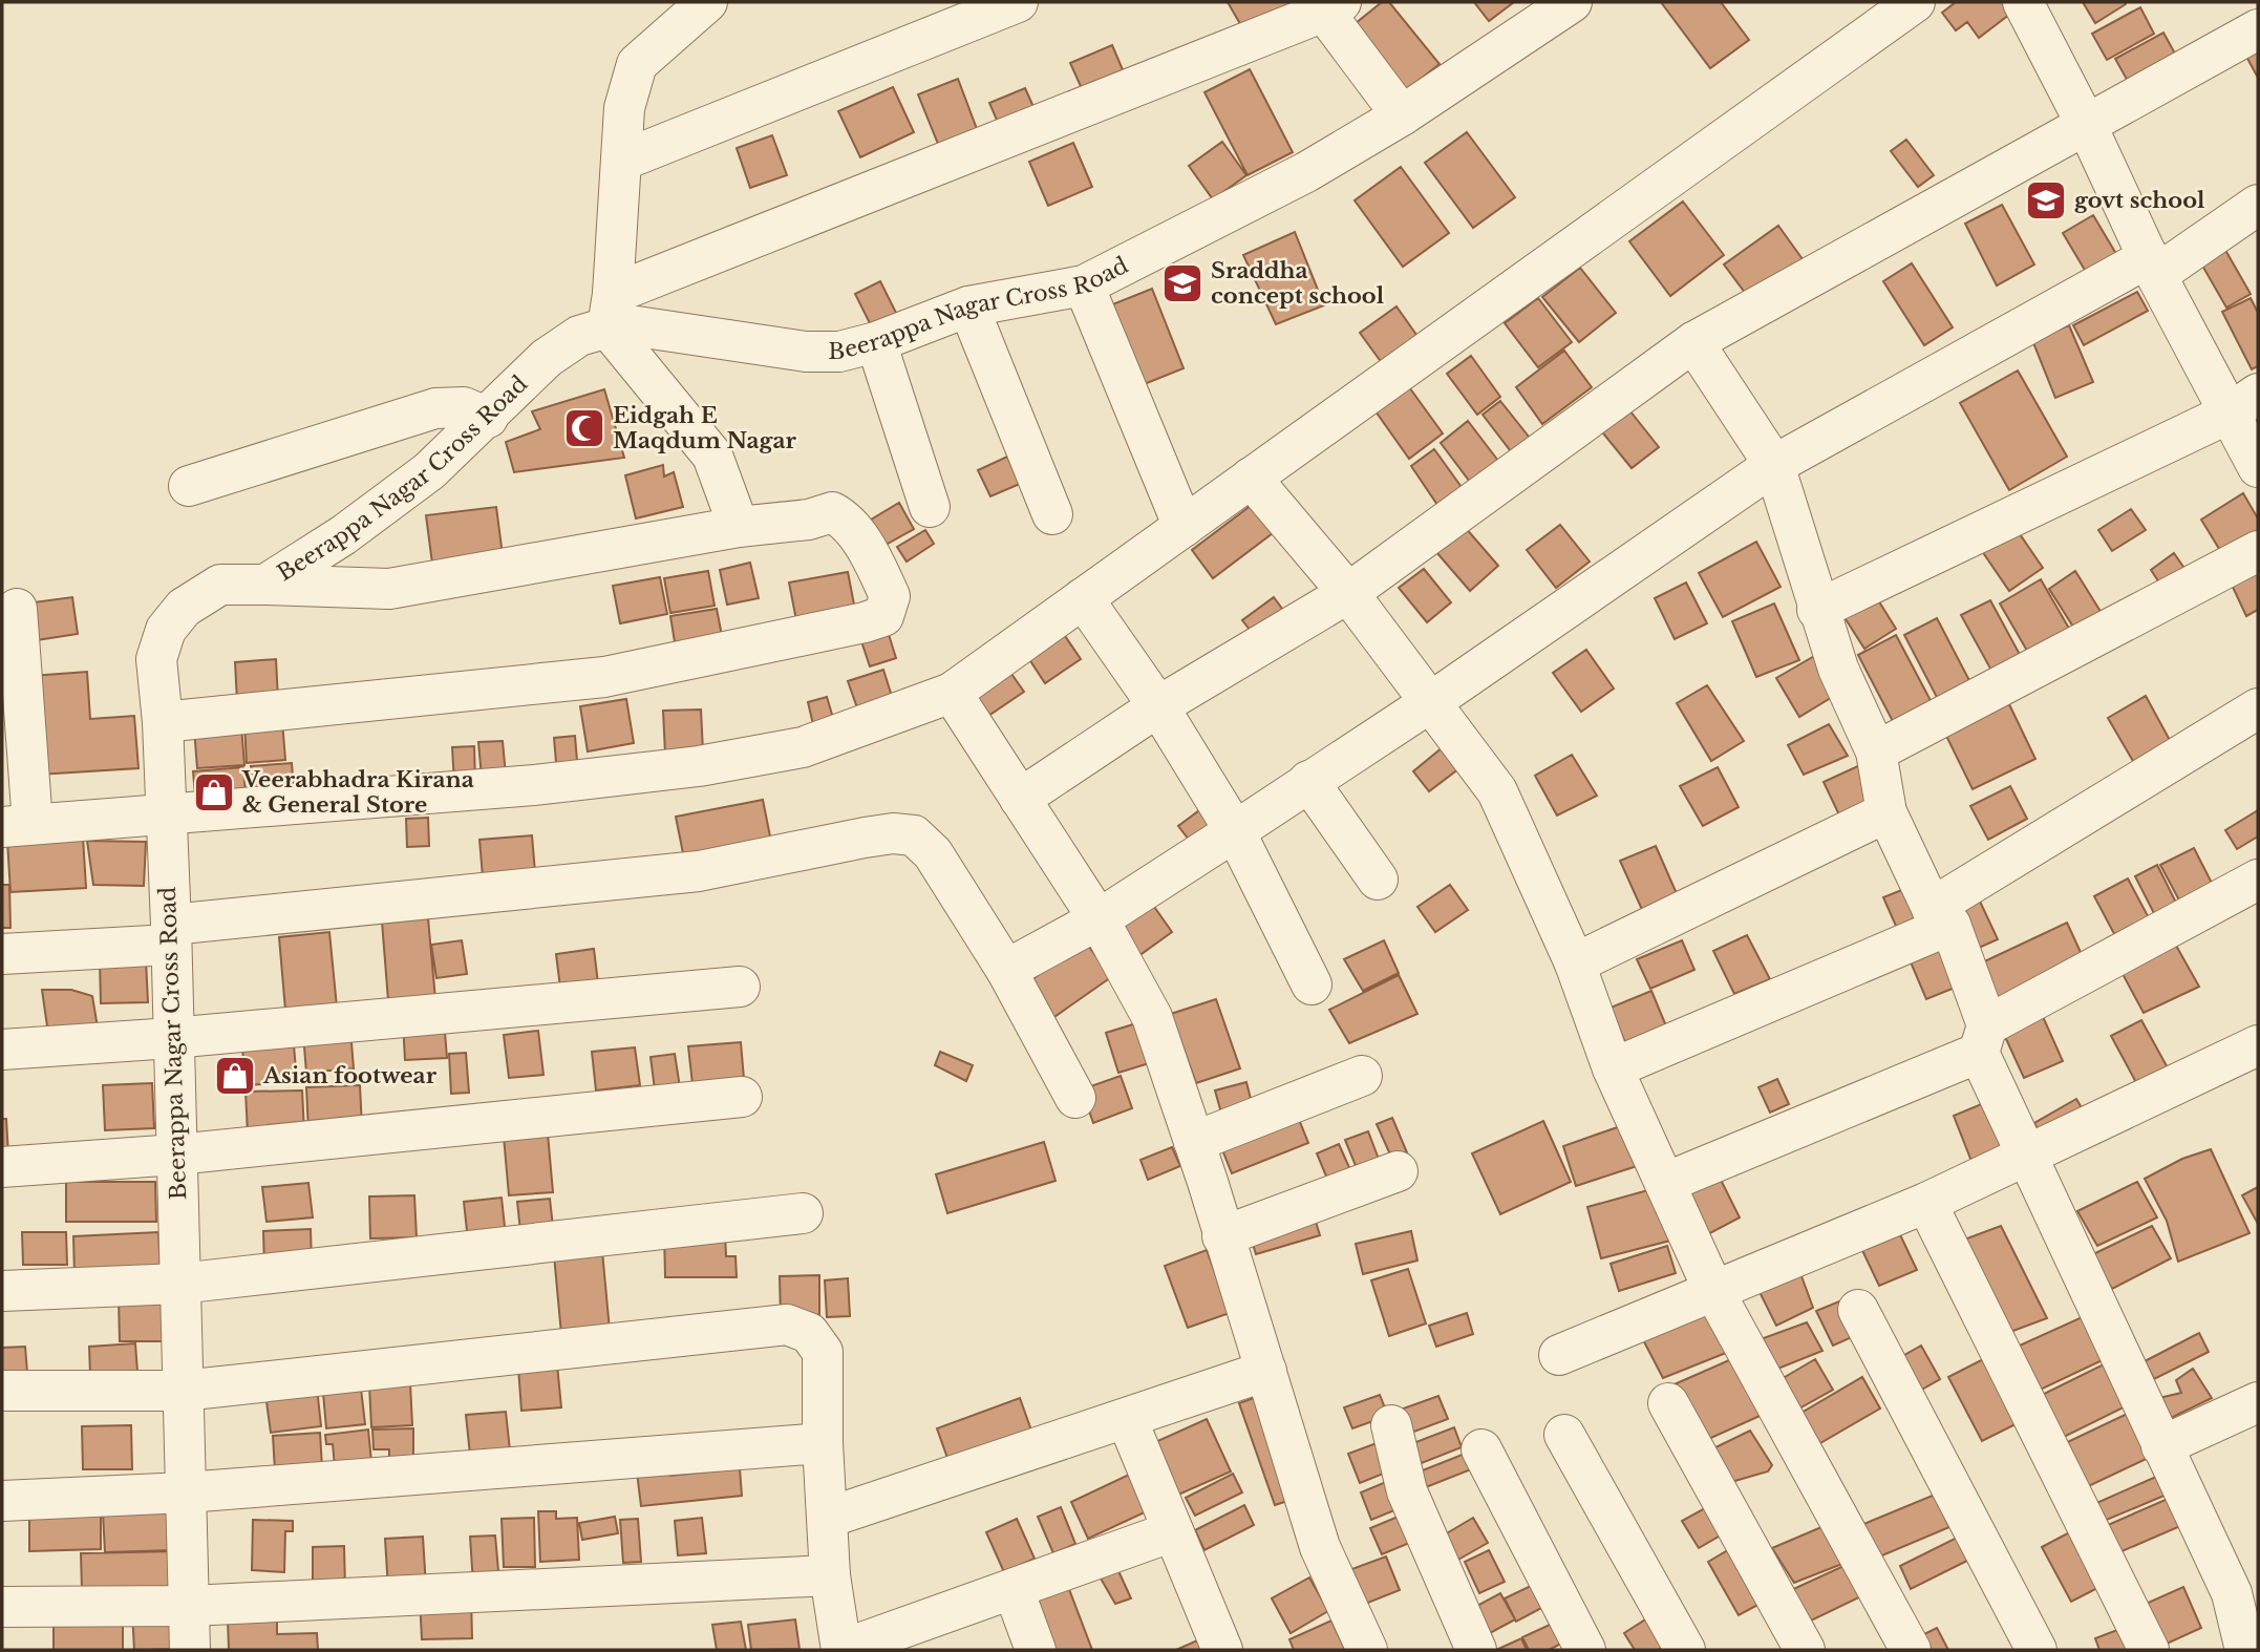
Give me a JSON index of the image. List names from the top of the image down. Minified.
{"streets":{"street":["Beerappa Nagar Cross Road"]},"places":{"school or university":["govt school","Sraddha concept school"],"mosque":["Eidgah E Maqdum Nagar"],"shop":["Veerabhadra Kirana & General Store","Asian footwear"]}}
